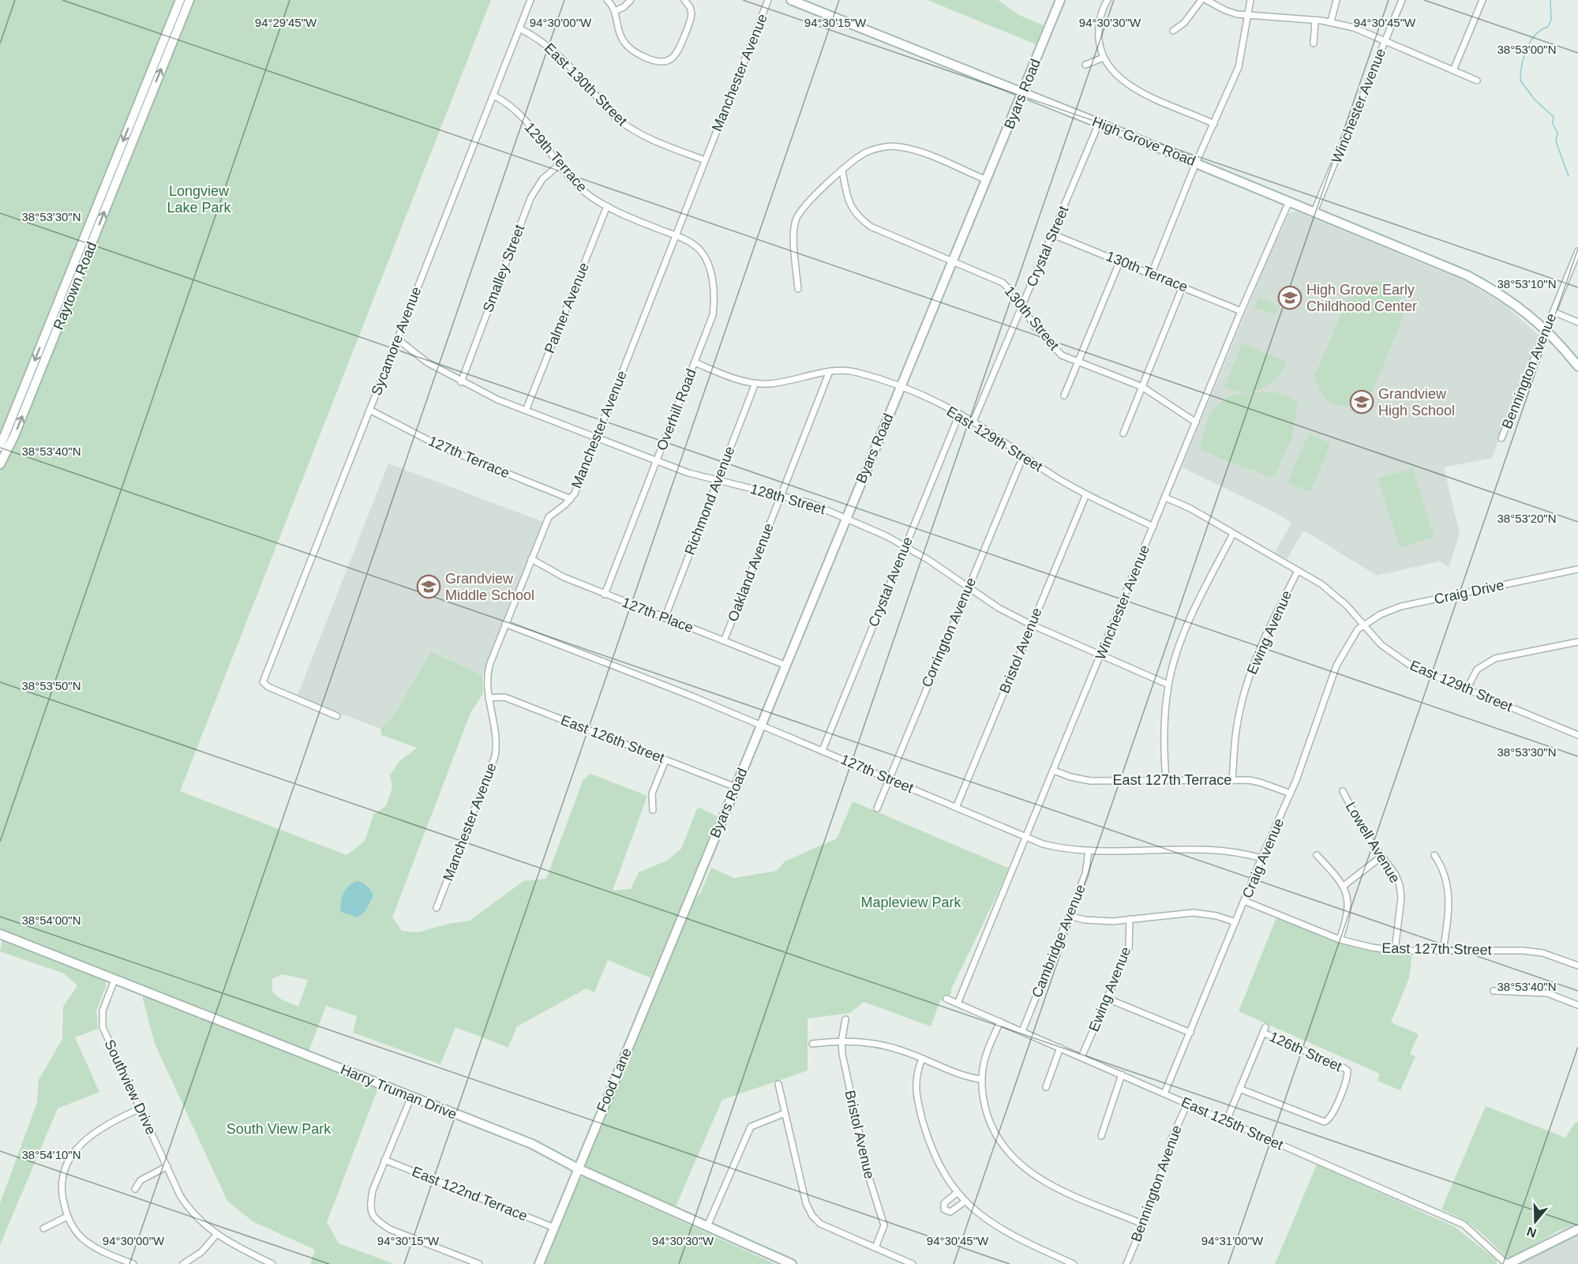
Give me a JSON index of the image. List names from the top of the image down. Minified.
{"streets":{"main road":["Byars Road","High Grove Road","Raytown Road","Food Lane","Harry Truman Drive"],"street":["Manchester Avenue","East 130th Street","Winchester Avenue","129th Terrace","Crystal Street","Smalley Street","130th Terrace","Palmer Avenue","130th Street","Sycamore Avenue","Bennington Avenue","Overhill Road","East 129th Street","127th Terrace","128th Street","Richmond Avenue","Oakland Avenue","Crystal Avenue","Craig Drive","127th Place","Corrington Avenue","Ewing Avenue","Bristol Avenue","East 126th Street","127th Street","East 127th Terrace","Lowell Avenue","Craig Avenue","Cambridge Avenue","East 127th Street","126th Street","Southview Drive","East 125th Street","East 122nd Terrace"]},"crossings":[["Manchester Avenue","East 130th Street"],["Manchester Avenue","129th Terrace"],["Manchester Avenue","Overhill Road"],["Manchester Avenue","127th Terrace"],["Manchester Avenue","128th Street"],["Manchester Avenue","127th Place"],["Manchester Avenue","East 126th Street"],["Manchester Avenue","127th Street"],["East 130th Street","Sycamore Avenue"],["Byars Road","High Grove Road"],["Byars Road","130th Street"],["Byars Road","East 129th Street"],["Byars Road","128th Street"],["Byars Road","127th Place"],["Byars Road","East 126th Street"],["Byars Road","127th Street"],["Byars Road","Food Lane"],["Winchester Avenue","High Grove Road"],["Winchester Avenue","130th Terrace"],["Winchester Avenue","130th Street"],["Winchester Avenue","East 129th Street"],["Winchester Avenue","128th Street"],["Winchester Avenue","127th Street"],["Winchester Avenue","East 127th Terrace"],["Winchester Avenue","East 125th Street"],["High Grove Road","Crystal Street"],["High Grove Road","Bennington Avenue"],["129th Terrace","Smalley Street"],["129th Terrace","Palmer Avenue"],["129th Terrace","Sycamore Avenue"],["129th Terrace","Overhill Road"],["Crystal Street","130th Terrace"],["Crystal Street","130th Street"],["Crystal Street","East 129th Street"],["Smalley Street","128th Street"],["Palmer Avenue","128th Street"],["Sycamore Avenue","127th Terrace"],["Sycamore Avenue","128th Street"],["Bennington Avenue","East 125th Street"],["Overhill Road","East 129th Street"],["Overhill Road","128th Street"],["Overhill Road","127th Place"],["East 129th Street","Richmond Avenue"],["East 129th Street","Oakland Avenue"],["East 129th Street","Crystal Avenue"],["East 129th Street","Craig Drive"],["East 129th Street","Corrington Avenue"],["East 129th Street","Ewing Avenue"],["East 129th Street","Bristol Avenue"],["East 129th Street","Craig Avenue"],["128th Street","Richmond Avenue"],["128th Street","Oakland Avenue"],["128th Street","Crystal Avenue"],["128th Street","Corrington Avenue"],["128th Street","Bristol Avenue"],["Richmond Avenue","127th Place"],["Oakland Avenue","127th Place"],["Crystal Avenue","127th Street"],["Craig Drive","Craig Avenue"],["Corrington Avenue","127th Street"],["Ewing Avenue","East 127th Terrace"],["Ewing Avenue","East 125th Street"],["Bristol Avenue","127th Street"],["127th Street","Craig Avenue"],["127th Street","Cambridge Avenue"],["East 127th Terrace","Craig Avenue"],["Lowell Avenue","East 127th Street"],["Craig Avenue","East 127th Street"],["Craig Avenue","East 125th Street"],["Cambridge Avenue","East 125th Street"],["Food Lane","Harry Truman Drive"],["Food Lane","East 122nd Terrace"],["Southview Drive","Harry Truman Drive"]],"parks":["Longview Lake Park","Mapleview Park","South View Park"],"places":{"school or university":["High Grove Early Childhood Center","Grandview High School","Grandview Middle School"]},"north":"bottom","coordinates":["94°29'45\"W","94°30'00\"W","94°30'15\"W","94°30'30\"W","94°30'45\"W","38°53'00\"N","38°53'30\"N","38°53'10\"N","38°53'40\"N","38°53'20\"N","38°53'50\"N","38°54'00\"N","38°54'10\"N","94°31'00\"W"]}
